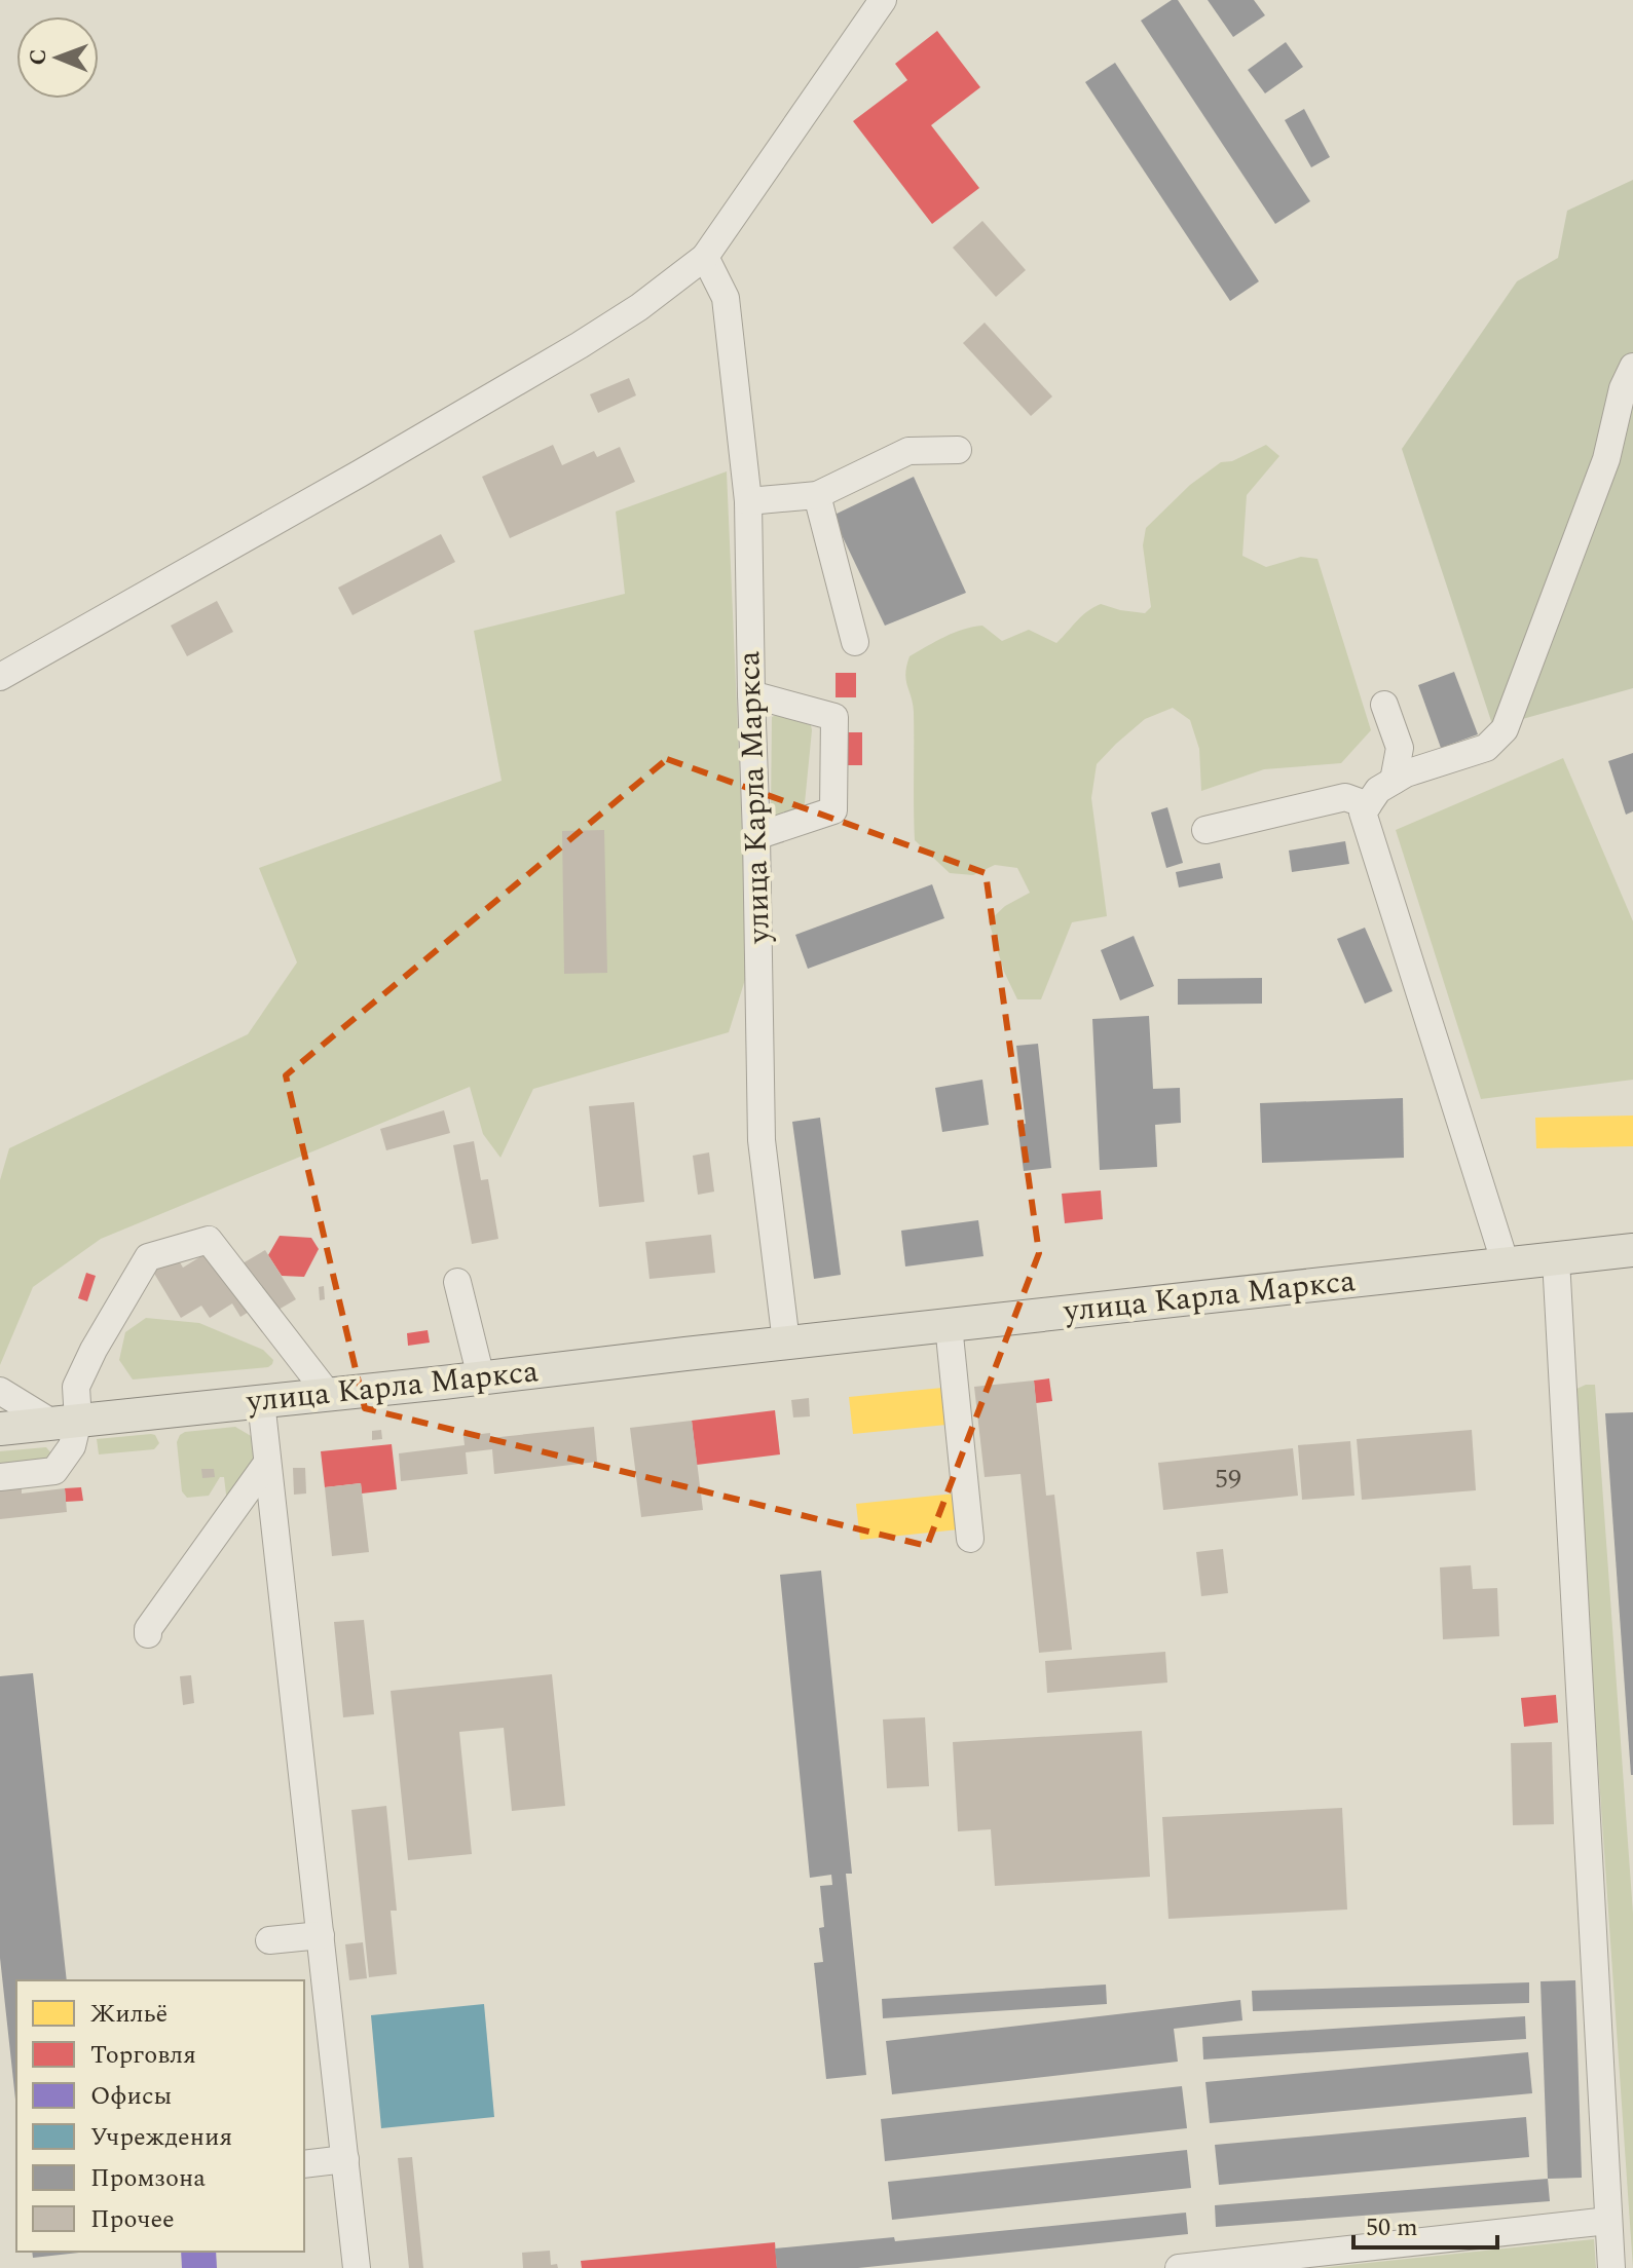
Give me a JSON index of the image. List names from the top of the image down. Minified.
{"streets":{"main road":["улица Карла Маркса"]},"house_numbers":["59"],"legend":["Жильё","Торговля","Офисы","Учреждения","Промзона","Прочее"],"scale_bar":"50 m","north":"left"}
